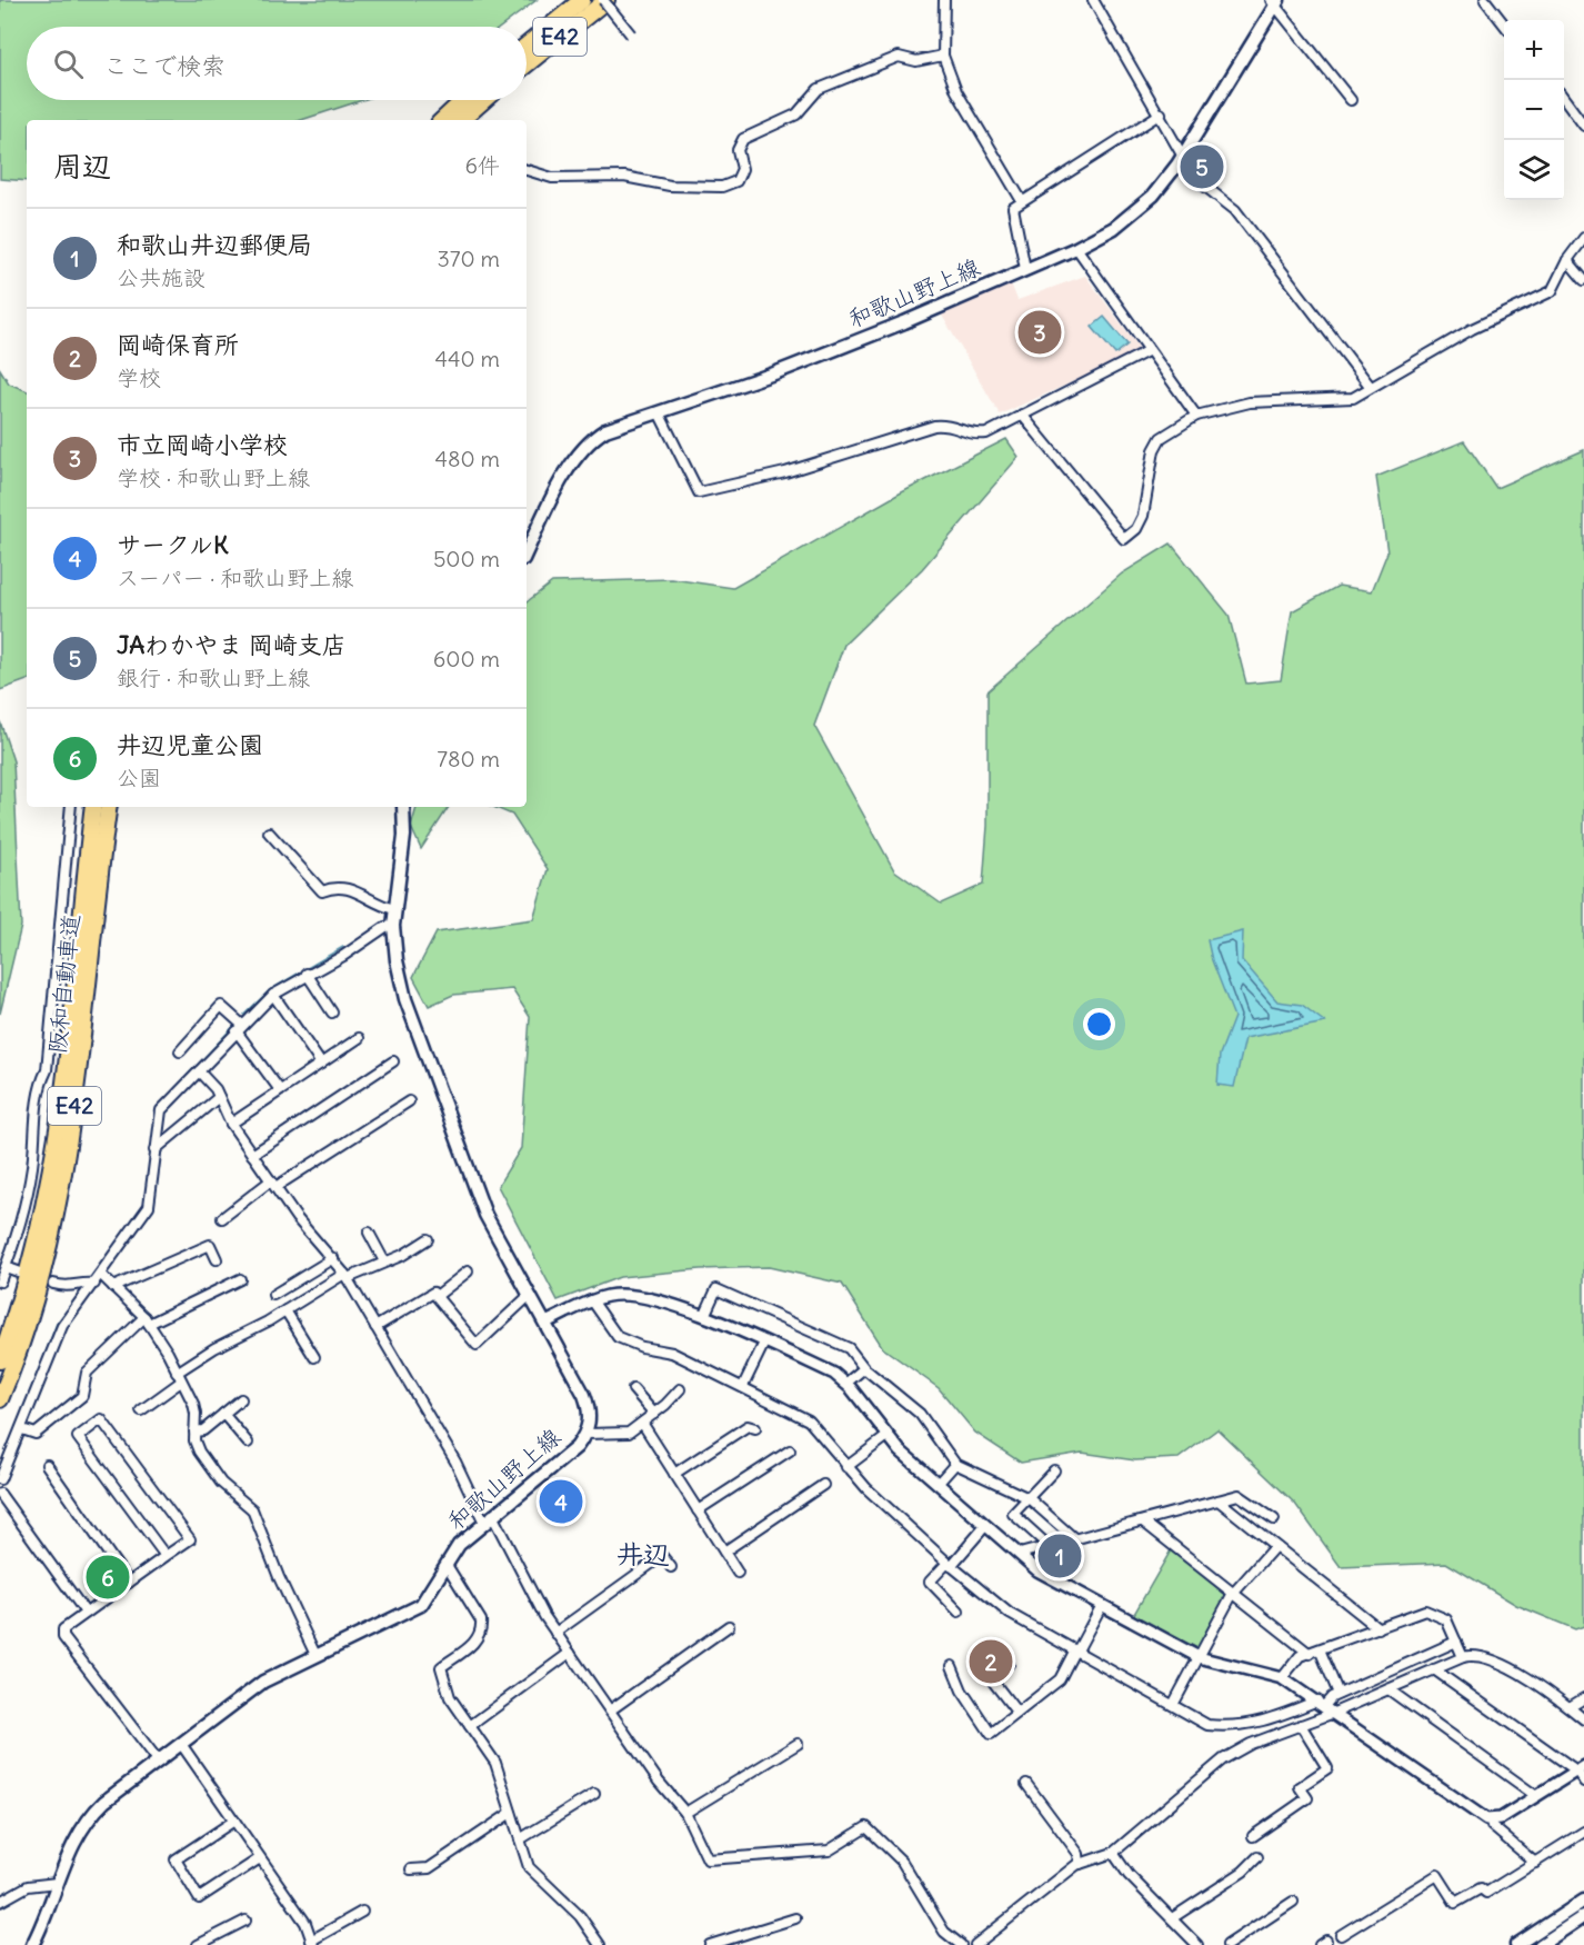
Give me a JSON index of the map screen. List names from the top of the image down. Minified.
{"streets":{"highway":["E42","阪和自動車道"],"main road":["和歌山野上線"]},"districts":["井辺"],"page":{"map_buttons":["+","−"],"search":"ここで検索","heading":["周辺","6件"],"pins":["5","3","4","1","6","2"],"list":[{"mark":"1","name":"和歌山井辺郵便局","note":"公共施設","value":"370 m"},{"mark":"2","name":"岡崎保育所","note":"学校","value":"440 m"},{"mark":"3","name":"市立岡崎小学校","note":"学校 · 和歌山野上線","value":"480 m"},{"mark":"4","name":"サークルK","note":"スーパー · 和歌山野上線","value":"500 m"},{"mark":"5","name":"JAわかやま 岡崎支店","note":"銀行 · 和歌山野上線","value":"600 m"},{"mark":"6","name":"井辺児童公園","note":"公園","value":"780 m"}]}}
